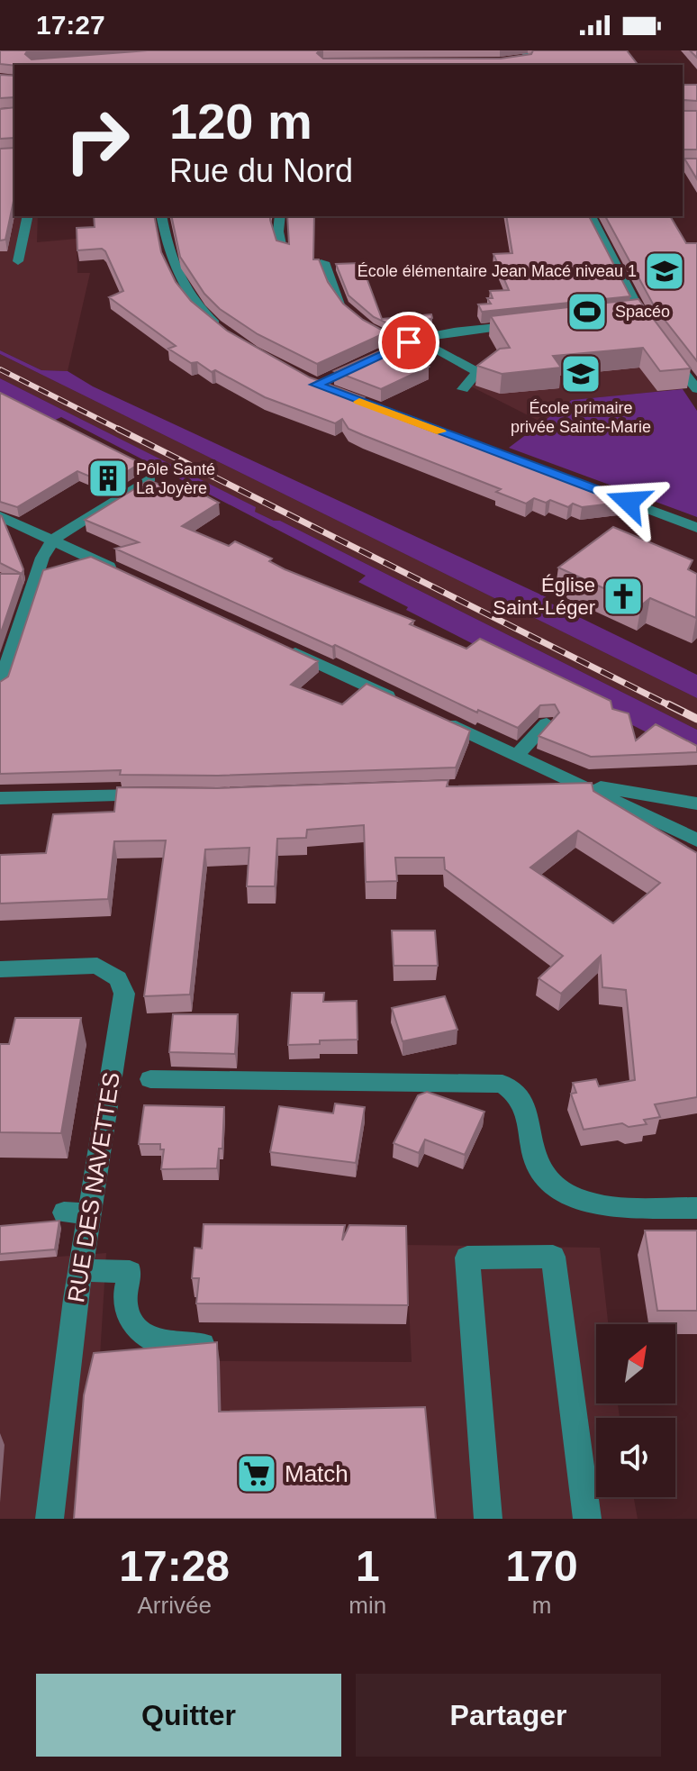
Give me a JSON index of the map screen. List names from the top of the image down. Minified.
{"streets":{"street":["RUE DES NAVETTES"]},"places":{"school or university":["École élémentaire Jean Macé niveau 1","École primaire privée Sainte-Marie"],"sports":["Spacéo"],"building":["Pôle Santé La Joyère"],"church":["Église Saint-Léger"],"supermarket":["Match"]},"north":"top right","page":{"status":"17:27","turn":["120 m","Rue du Nord"],"eta":["17:28","Arrivée","1","min","170","m"],"buttons":["Quitter","Partager"]}}
